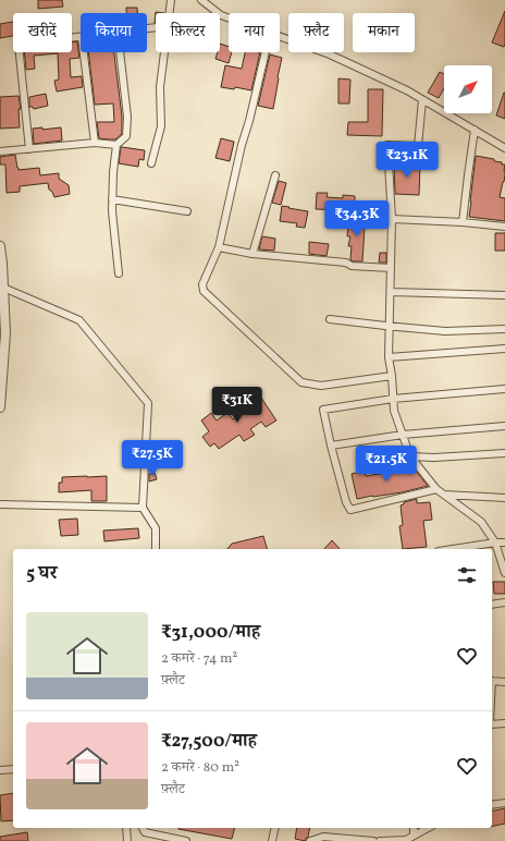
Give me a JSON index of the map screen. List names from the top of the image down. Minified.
{"north":"top right","page":{"chip":["खरीदें","किराया","फ़िल्टर","नया","फ़्लैट","मकान"],"price":["₹23.1K","₹34.3K","₹31K","₹27.5K","₹21.5K"],"heading":"5 घर","list":[{"name":"₹31,000/माह","note":"2 कमरे · 74 m² · फ़्लैट"},{"name":"₹27,500/माह","note":"2 कमरे · 80 m² · फ़्लैट"}]}}
